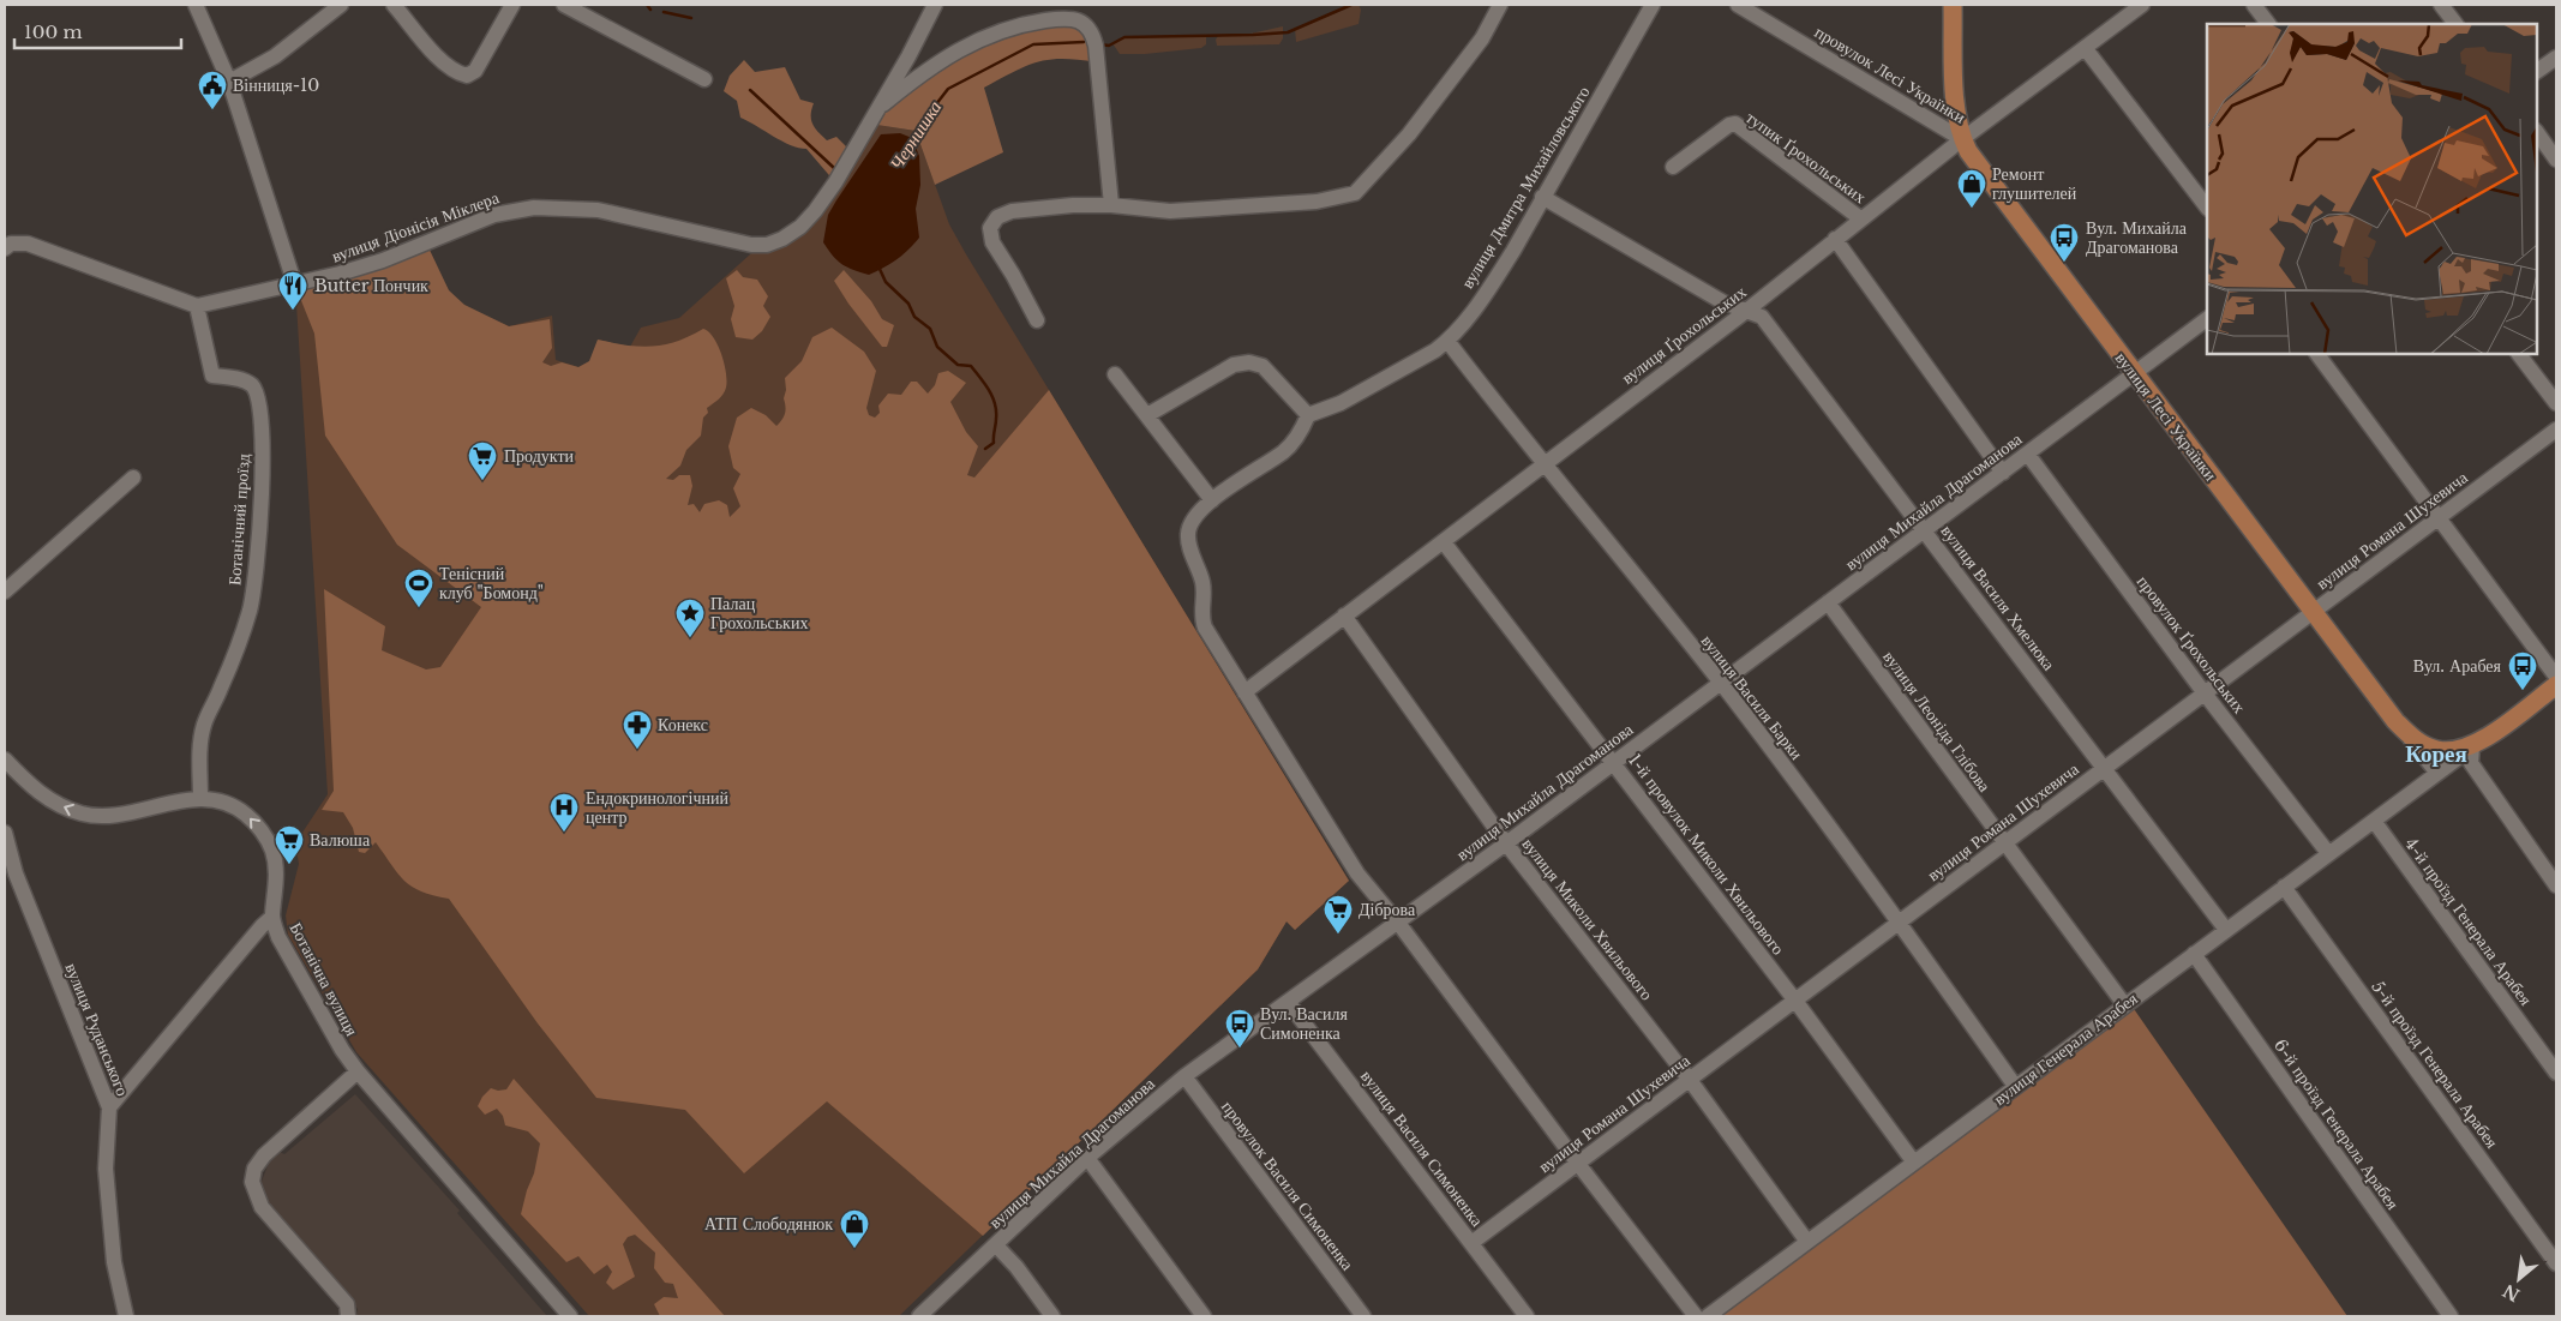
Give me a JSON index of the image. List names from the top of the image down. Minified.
{"streets":{"main road":["вулиця Лесі Українки"],"street":["провулок Лесі Українки","тупик Ґрохольських","вулиця Дмитра Михайловського","вулиця Діонісія Міклера","вулиця Ґрохольських","вулиця Михайла Драгоманова","Ботанічний проїзд","вулиця Романа Шухевича","вулиця Василя Хмелюка","провулок Ґрохольських","вулиця Василя Барки","вулиця Леоніда Глібова","1-й провулок Миколи Хвильового","вулиця Миколи Хвильового","4-й проїзд Генерала Арабея","Ботанічна вулиця","вулиця Руданського","вулиця Генерала Арабея","5-й проїзд Генерала Арабея","6-й проїзд Генерала Арабея","вулиця Василя Симоненка","провулок Василя Симоненка"]},"crossings":[["провулок Лесі Українки","вулиця Ґрохольських"],["провулок Лесі Українки","вулиця Лесі Українки"],["тупик Ґрохольських","вулиця Ґрохольських"],["вулиця Дмитра Михайловського","вулиця Василя Хмелюка"],["вулиця Дмитра Михайловського","вулиця Василя Барки"],["вулиця Діонісія Міклера","Ботанічний проїзд"],["вулиця Ґрохольських","вулиця Лесі Українки"],["вулиця Ґрохольських","вулиця Василя Хмелюка"],["вулиця Ґрохольських","вулиця Василя Барки"],["вулиця Ґрохольських","1-й провулок Миколи Хвильового"],["вулиця Ґрохольських","вулиця Миколи Хвильового"],["вулиця Лесі Українки","вулиця Михайла Драгоманова"],["вулиця Лесі Українки","вулиця Романа Шухевича"],["вулиця Лесі Українки","вулиця Генерала Арабея"],["вулиця Михайла Драгоманова","вулиця Василя Хмелюка"],["вулиця Михайла Драгоманова","провулок Ґрохольських"],["вулиця Михайла Драгоманова","вулиця Василя Барки"],["вулиця Михайла Драгоманова","вулиця Леоніда Глібова"],["вулиця Михайла Драгоманова","1-й провулок Миколи Хвильового"],["вулиця Михайла Драгоманова","вулиця Миколи Хвильового"],["вулиця Михайла Драгоманова","вулиця Василя Симоненка"],["вулиця Михайла Драгоманова","провулок Василя Симоненка"],["Ботанічний проїзд","Ботанічна вулиця"],["вулиця Романа Шухевича","вулиця Василя Хмелюка"],["вулиця Романа Шухевича","провулок Ґрохольських"],["вулиця Романа Шухевича","вулиця Василя Барки"],["вулиця Романа Шухевича","вулиця Леоніда Глібова"],["вулиця Романа Шухевича","1-й провулок Миколи Хвильового"],["вулиця Романа Шухевича","вулиця Миколи Хвильового"],["вулиця Романа Шухевича","вулиця Василя Симоненка"],["вулиця Василя Хмелюка","вулиця Генерала Арабея"],["провулок Ґрохольських","вулиця Генерала Арабея"],["вулиця Василя Барки","вулиця Генерала Арабея"],["вулиця Леоніда Глібова","вулиця Генерала Арабея"],["1-й провулок Миколи Хвильового","вулиця Генерала Арабея"],["вулиця Миколи Хвильового","вулиця Генерала Арабея"],["4-й проїзд Генерала Арабея","вулиця Генерала Арабея"],["вулиця Генерала Арабея","5-й проїзд Генерала Арабея"],["вулиця Генерала Арабея","6-й проїзд Генерала Арабея"]],"one_way":["Ботанічна вулиця"],"districts":["Корея"],"water":["Чернишка"],"places":{"public building":["Вінниця-10"],"shop":["Ремонт глушителей","АТП Слободянюк"],"bus stop":["Вул. Михайла Драгоманова","Вул. Арабея","Вул. Василя Симоненка"],"restaurant":["Butter Пончик"],"supermarket":["Продукти","Валюша","Діброва"],"sports":["Тенісний клуб \"Бомонд\""],"place":["Палац Грохольських"],"pharmacy":["Конекс"],"hospital":["Ендокринологічний центр"]},"scale_bar":"100 m","north":"bottom left"}
